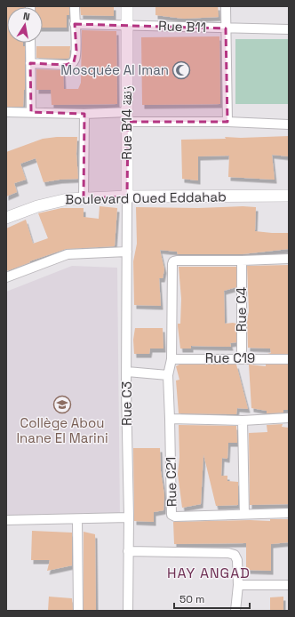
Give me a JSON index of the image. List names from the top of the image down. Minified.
{"streets":{"street":["Rue B11","Rue B14 زنقة","Boulevard Oued Eddahab","Rue C4","Rue C19","Rue C3","Rue C21"]},"crossings":[["Rue B11","Rue B14 زنقة"],["Rue B14 زنقة","Boulevard Oued Eddahab"],["Rue B14 زنقة","Rue C3"],["Boulevard Oued Eddahab","Rue C3"],["Rue C4","Rue C19"],["Rue C4","Rue C21"],["Rue C19","Rue C21"]],"districts":["HAY ANGAD"],"places":{"mosque":["Mosquée Al Iman"],"school or university":["Collège Abou Inane El Marini"]},"scale_bar":"50 m","north":"top"}
